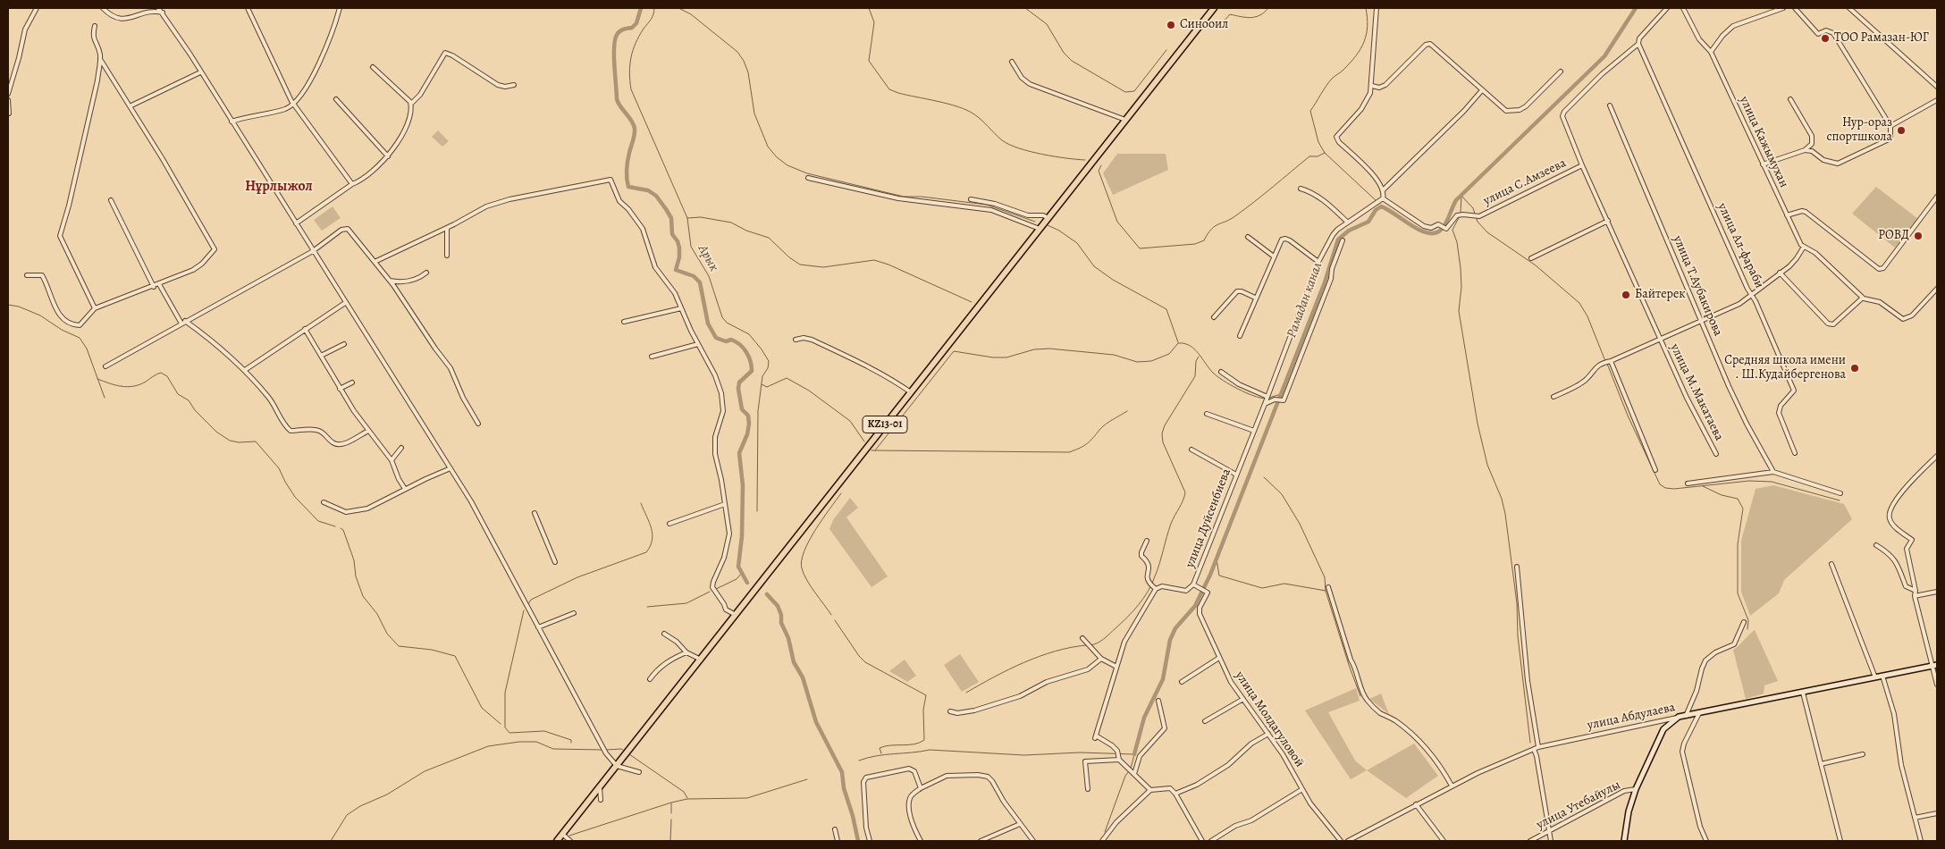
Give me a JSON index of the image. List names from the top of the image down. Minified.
{"streets":{"highway":["KZ13-01"],"main road":["улица Абдулаева"],"street":["улица Кажымухан","улица С.Амзеева","улица Ал-фараби","улица Т.Аубакирова","улица М.Макатаева","улица Дуйсенбиева","улица Молдагуловой","улица Утебайулы"]},"crossings":[["улица С.Амзеева","улица Ал-фараби"],["улица С.Амзеева","улица М.Макатаева"],["улица С.Амзеева","улица Дуйсенбиева"],["улица Дуйсенбиева","улица Молдагуловой"]],"districts":["Нұрлыжол"],"water":["Арык","Рамадан канал"],"places":["Синооил","ТОО Рамазан-ЮГ","Нур-ораз спортшкола","РОВД","Байтерек","Средняя школа имени . Ш.Кудайбергенова"]}
